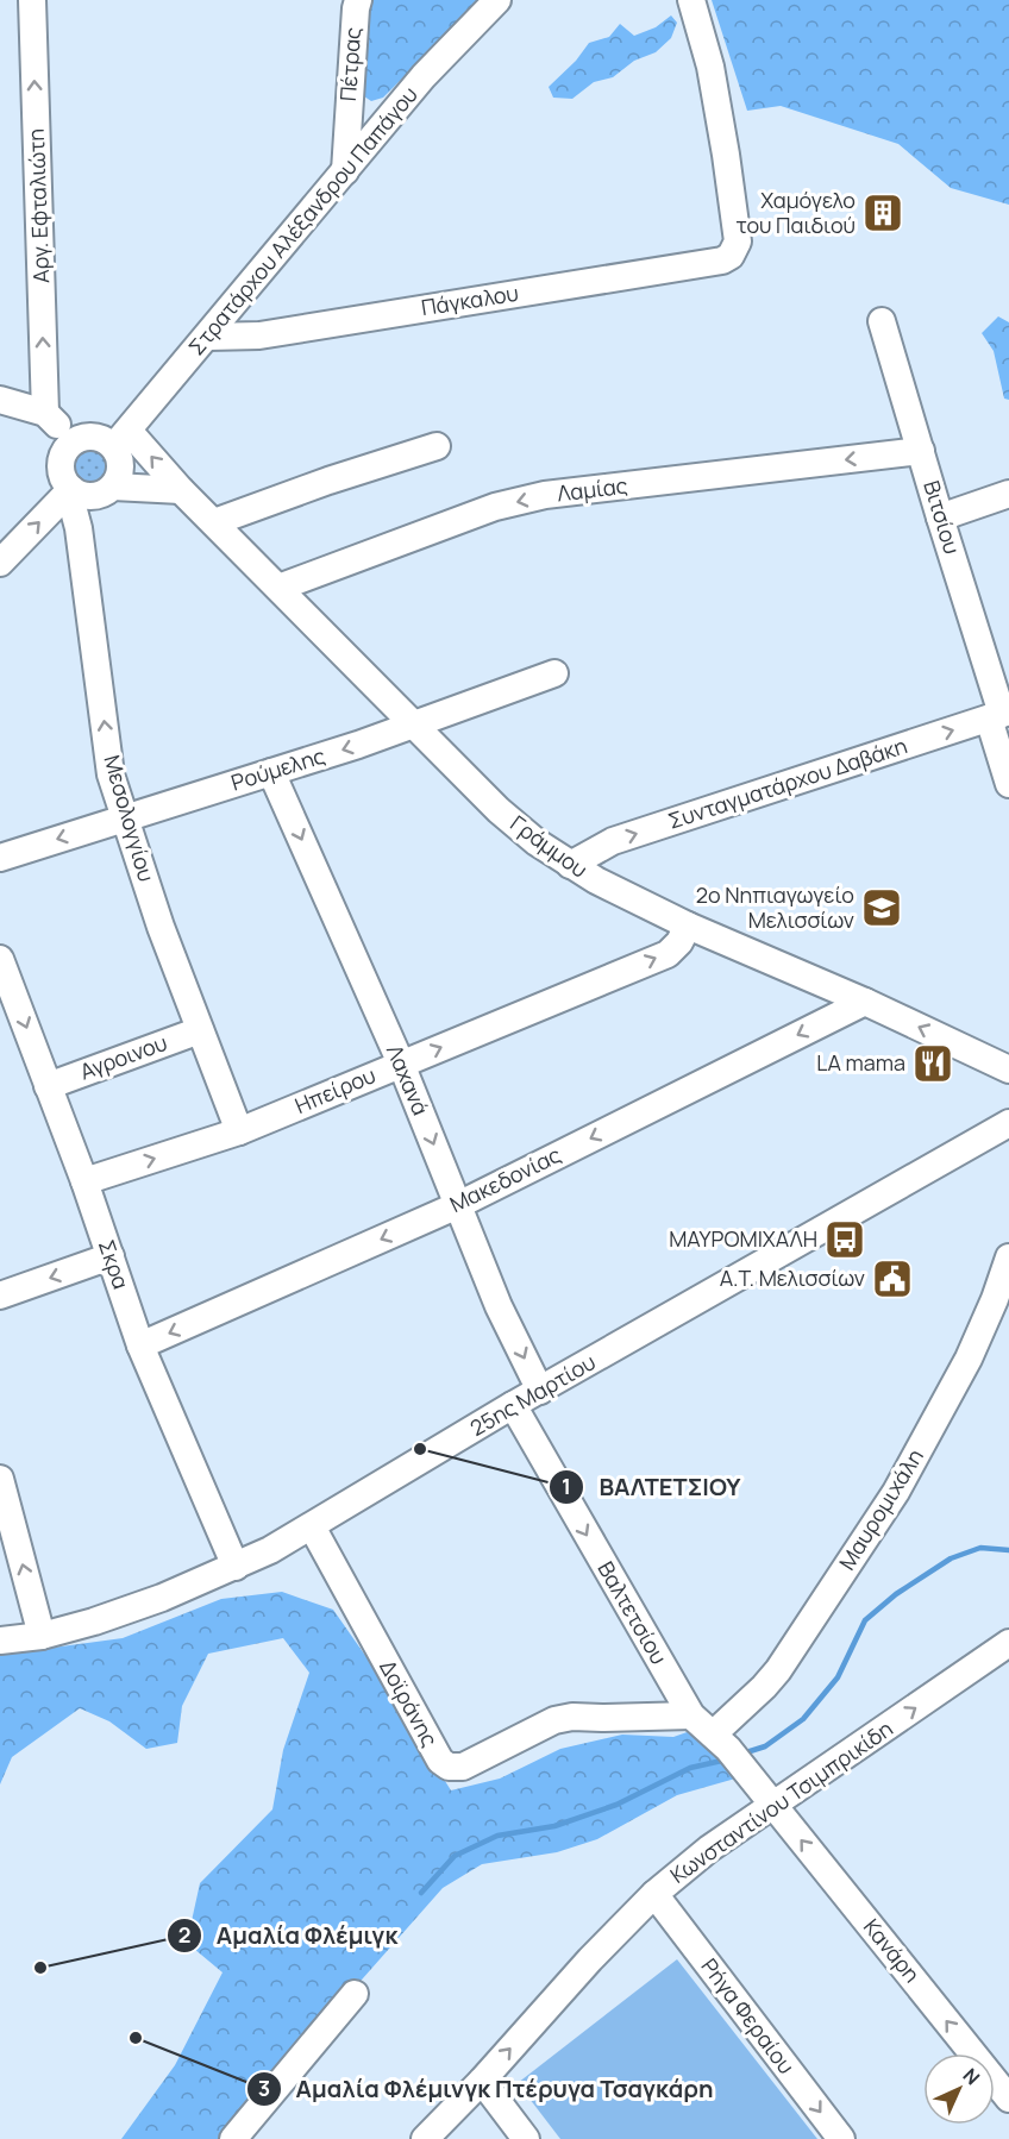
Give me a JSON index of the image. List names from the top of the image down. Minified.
{"streets":{"street":["Πέτρας","Αργ. Εφταλιώτη","Στρατάρχου Αλέξανδρου Παπάγου","Πάγκαλου","Λαμίας","Βιτσίου","Ρούμελης","Συνταγματάρχου Δαβάκη","Μεσολογγίου","Γράμμου","Αγροινου","Λαχανά","Ηπείρου","Μακεδονίας","Σκρα","25ης Μαρτίου","Μαυρομιχάλη","Βαλτετσίου","Δοϊράνης","Κωνσταντίνου Τσιμπρικίδη","Κανάρη","Ρήγα Φεραίου"]},"crossings":[["Πέτρας","Στρατάρχου Αλέξανδρου Παπάγου"],["Στρατάρχου Αλέξανδρου Παπάγου","Πάγκαλου"],["Στρατάρχου Αλέξανδρου Παπάγου","Μεσολογγίου"],["Στρατάρχου Αλέξανδρου Παπάγου","Γράμμου"],["Λαμίας","Βιτσίου"],["Λαμίας","Γράμμου"],["Βιτσίου","Συνταγματάρχου Δαβάκη"],["Ρούμελης","Μεσολογγίου"],["Ρούμελης","Γράμμου"],["Ρούμελης","Λαχανά"],["Συνταγματάρχου Δαβάκη","Γράμμου"],["Μεσολογγίου","Γράμμου"],["Μεσολογγίου","Αγροινου"],["Μεσολογγίου","Ηπείρου"],["Γράμμου","Ηπείρου"],["Γράμμου","Μακεδονίας"],["Αγροινου","Σκρα"],["Λαχανά","Ηπείρου"],["Λαχανά","Μακεδονίας"],["Λαχανά","25ης Μαρτίου"],["Ηπείρου","Σκρα"],["Μακεδονίας","Σκρα"],["Σκρα","25ης Μαρτίου"],["25ης Μαρτίου","Βαλτετσίου"],["25ης Μαρτίου","Δοϊράνης"],["Μαυρομιχάλη","Βαλτετσίου"],["Βαλτετσίου","Δοϊράνης"],["Βαλτετσίου","Κωνσταντίνου Τσιμπρικίδη"],["Βαλτετσίου","Κανάρη"],["Κωνσταντίνου Τσιμπρικίδη","Κανάρη"],["Κωνσταντίνου Τσιμπρικίδη","Ρήγα Φεραίου"]],"one_way":["Αργ. Εφταλιώτη","Λαμίας","Ρούμελης","Συνταγματάρχου Δαβάκη","Μεσολογγίου","Λαχανά","Ηπείρου","Μακεδονίας","Βαλτετσίου","Κωνσταντίνου Τσιμπρικίδη","Κανάρη","Ρήγα Φεραίου"],"places":{"building":["Χαμόγελο του Παιδιού"],"school or university":["2ο Νηπιαγωγείο Μελισσίων"],"restaurant":["LA mama"],"bus stop":["ΜΑΥΡΟΜΙΧΑΛΗ"],"public building":["Α.Τ. Μελισσίων"],"other":["ΒΑΛΤΕΤΣΙΟΥ","Αμαλία Φλέμιγκ","Αμαλία Φλέμινγκ Πτέρυγα Τσαγκάρη"]},"north":"top right"}
